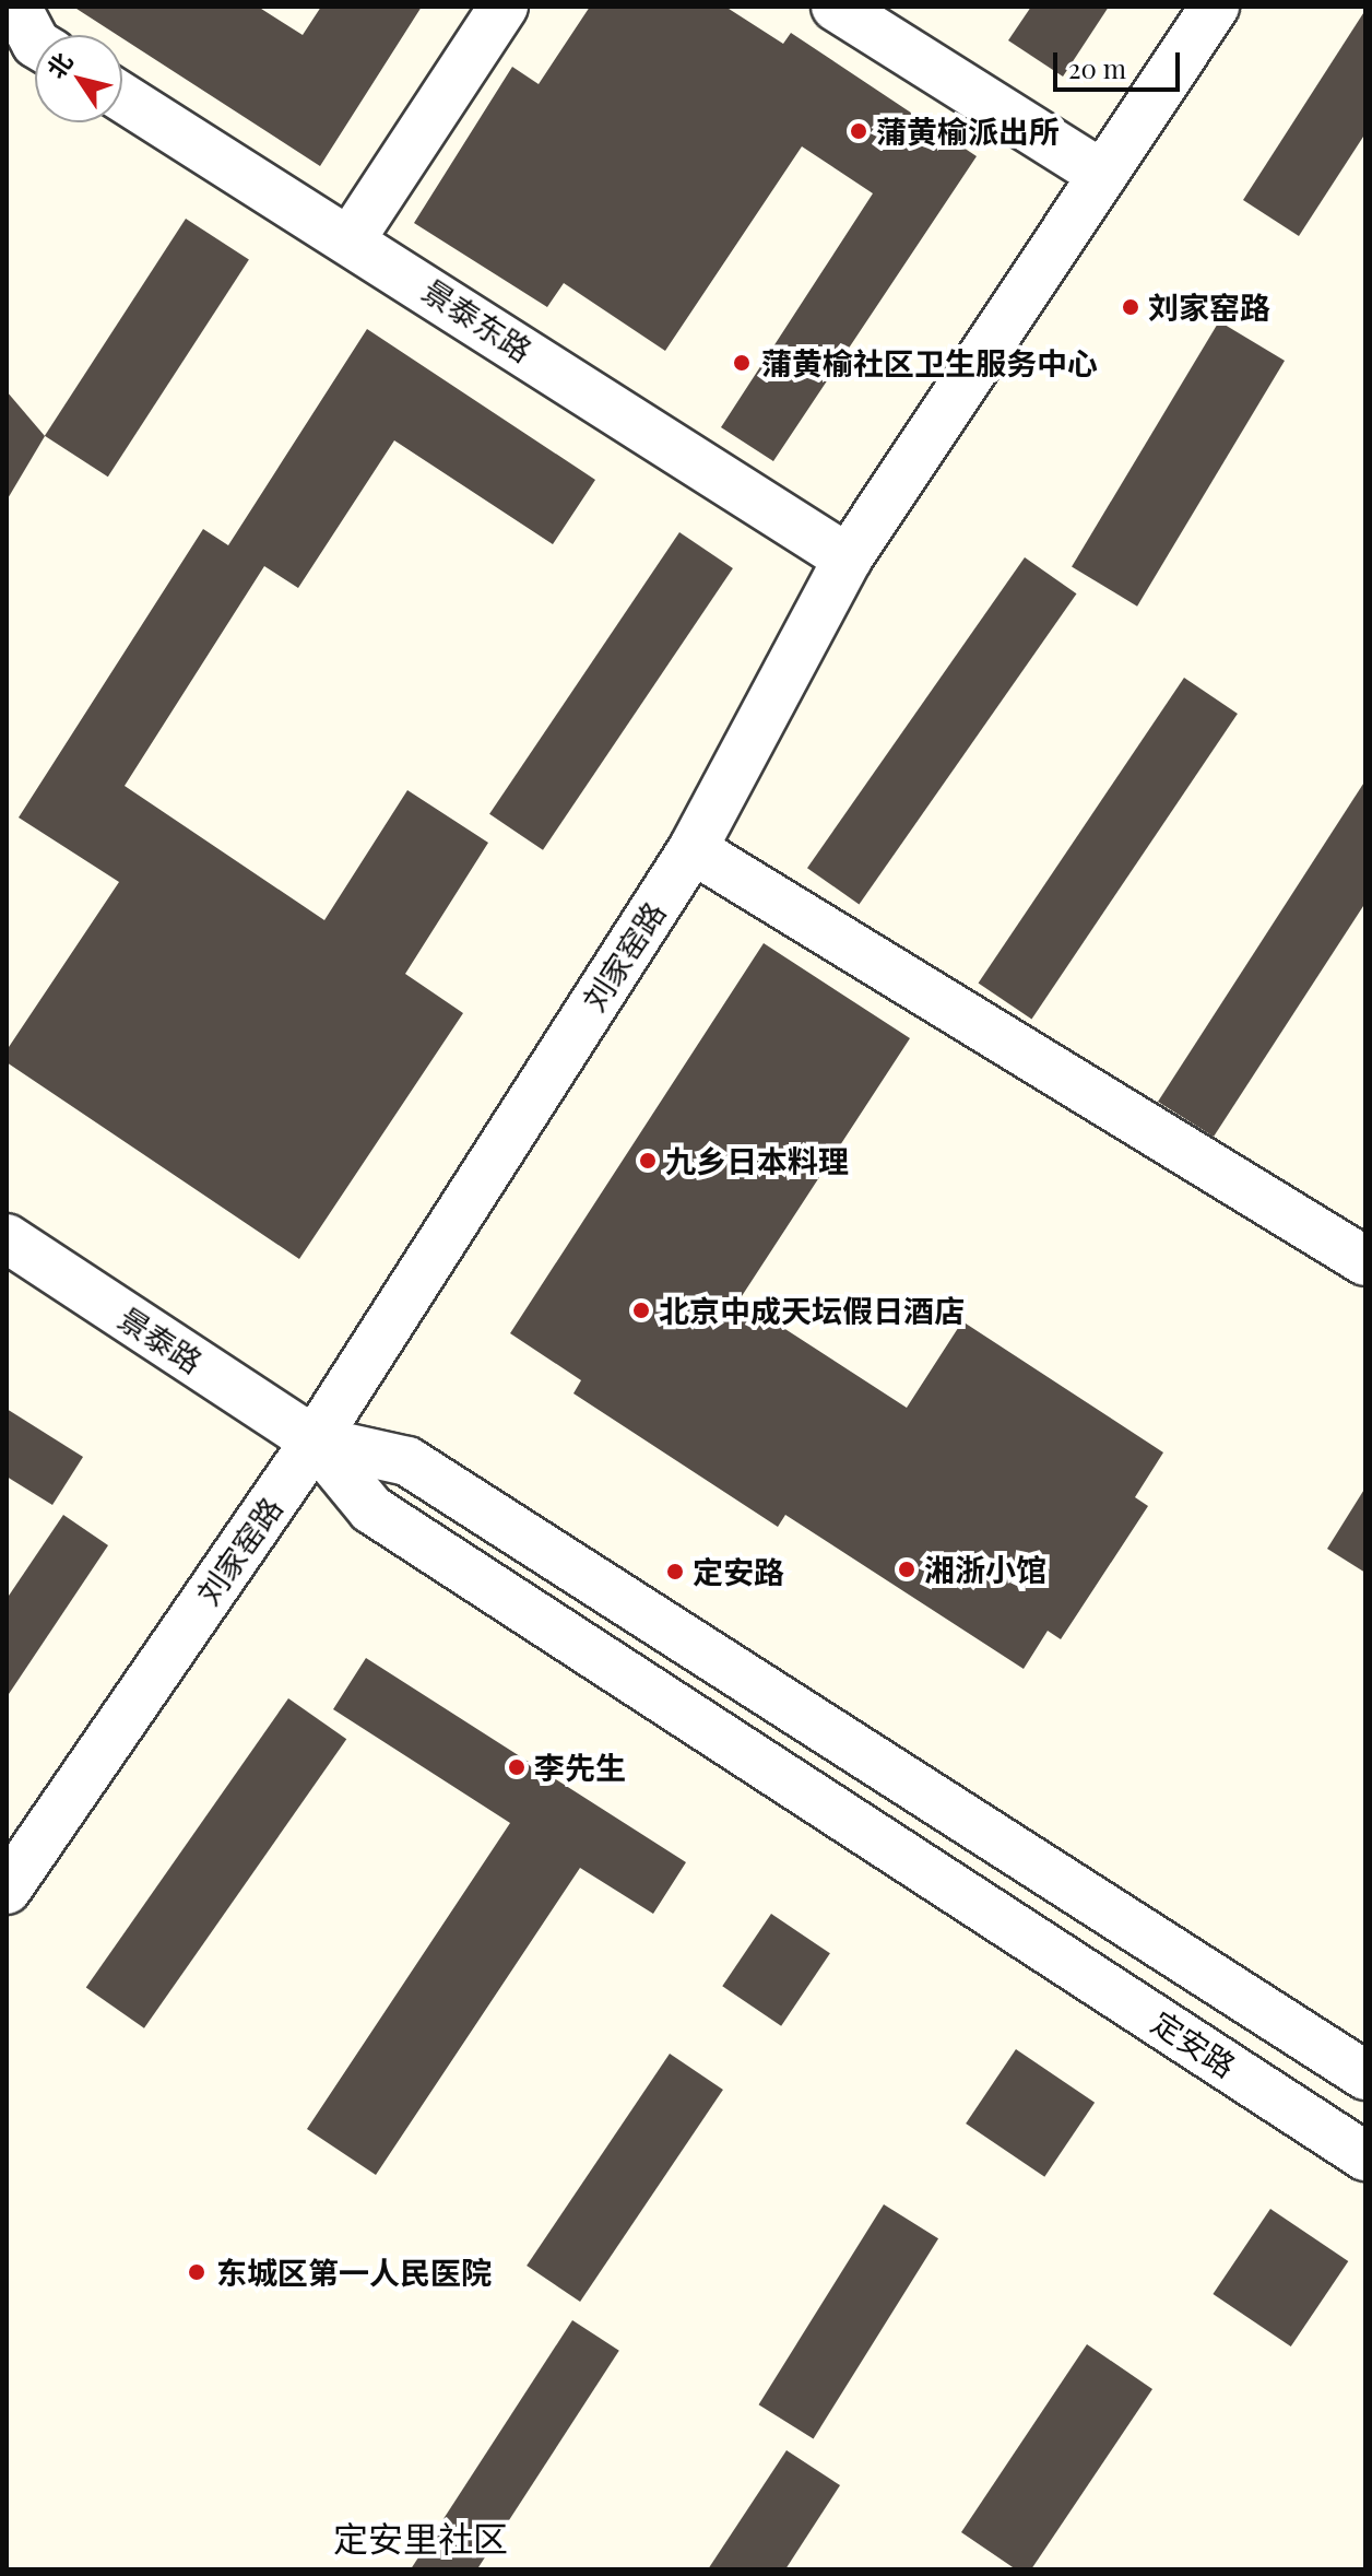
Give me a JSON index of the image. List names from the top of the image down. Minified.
{"streets":{"street":["景泰东路","刘家窑路","景泰路","定安路"]},"crossings":[["景泰东路","刘家窑路"],["刘家窑路","景泰路"],["刘家窑路","定安路"],["景泰路","定安路"]],"districts":["定安里社区"],"places":["蒲黄榆派出所","刘家窑路","蒲黄榆社区卫生服务中心","九乡日本料理","北京中成天坛假日酒店","湘浙小馆","定安路","李先生","东城区第一人民医院"],"scale_bar":"20 m","north":"top left"}
